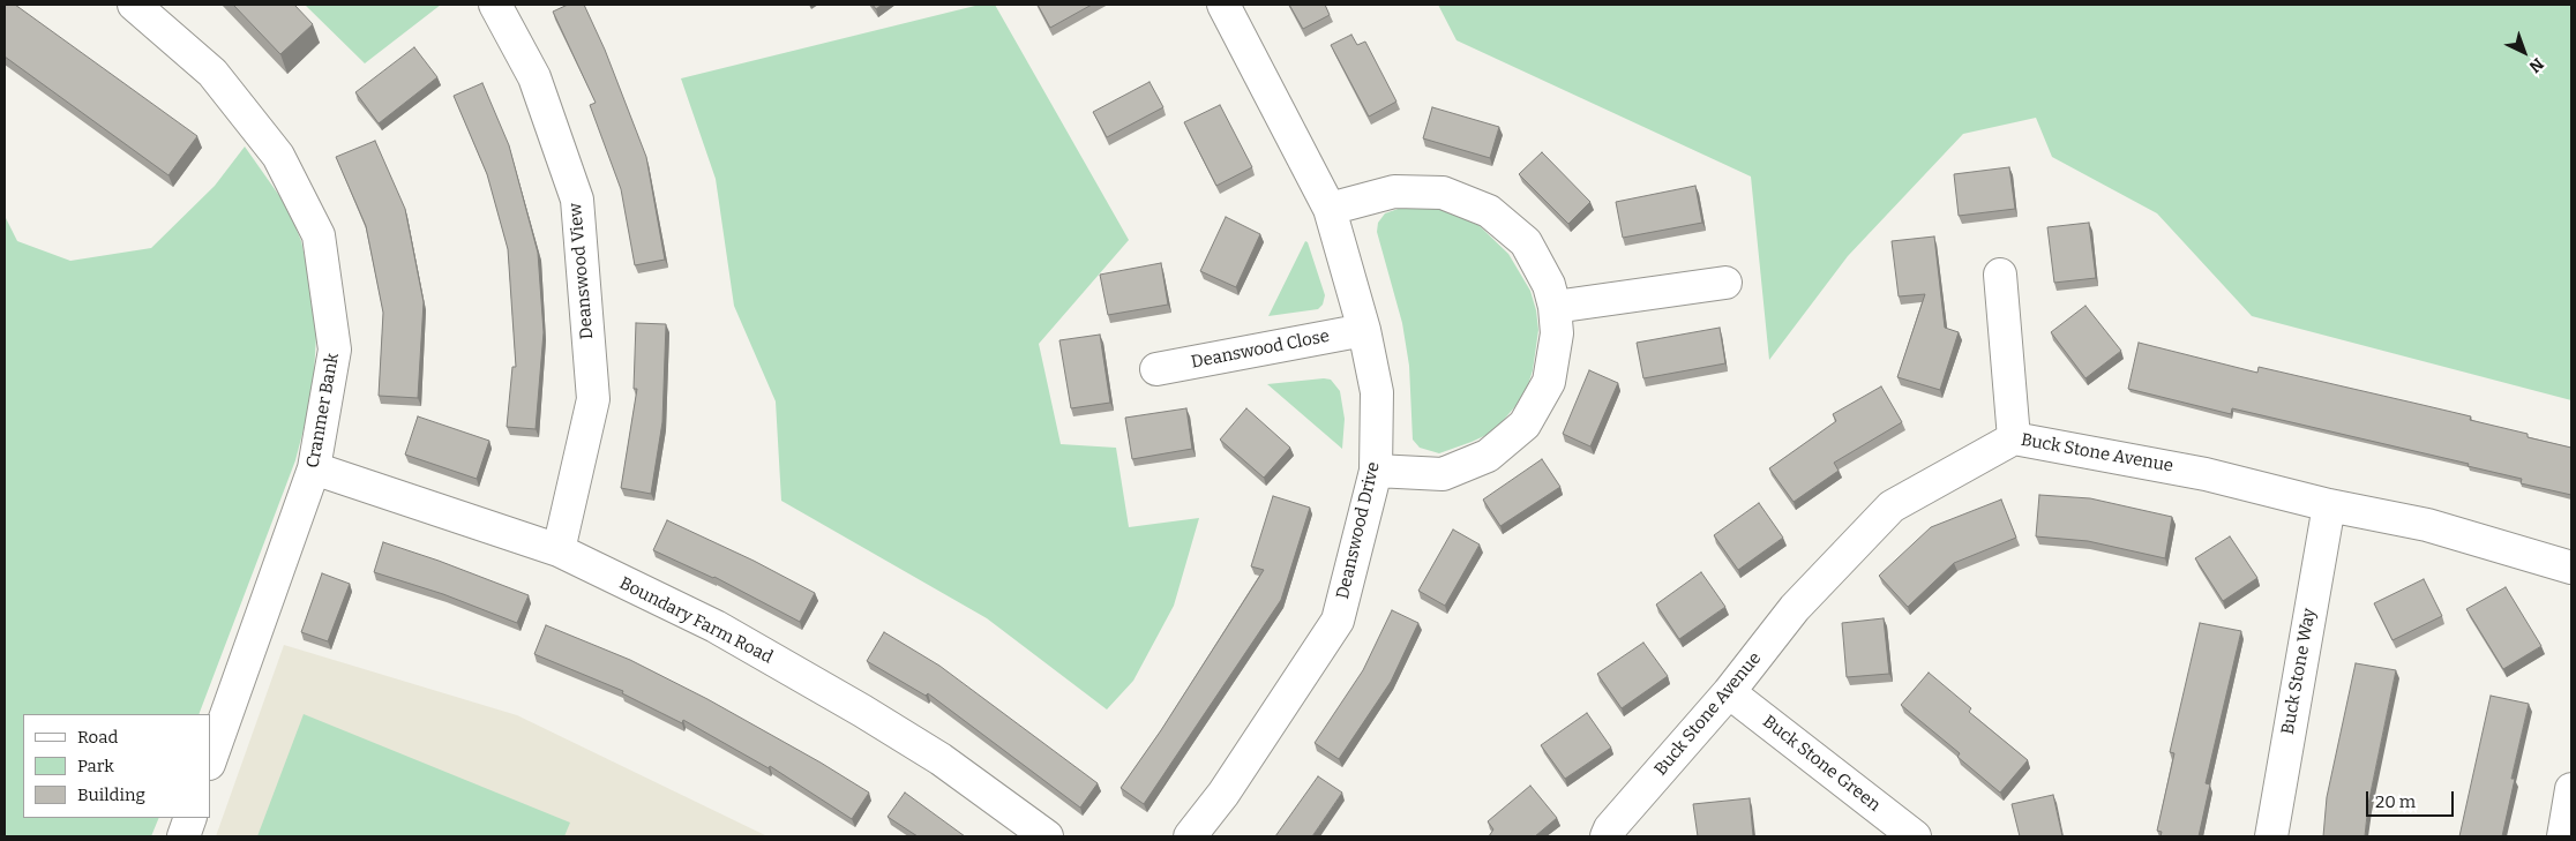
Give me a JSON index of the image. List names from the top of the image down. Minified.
{"streets":{"street":["Deanswood View","Deanswood Close","Cranmer Bank","Buck Stone Avenue","Deanswood Drive","Boundary Farm Road","Buck Stone Way","Buck Stone Green"]},"crossings":[["Deanswood View","Boundary Farm Road"],["Deanswood Close","Deanswood Drive"],["Cranmer Bank","Boundary Farm Road"],["Buck Stone Avenue","Buck Stone Way"],["Buck Stone Avenue","Buck Stone Green"]],"legend":["Road","Park","Building"],"scale_bar":"20 m","north":"bottom right"}
